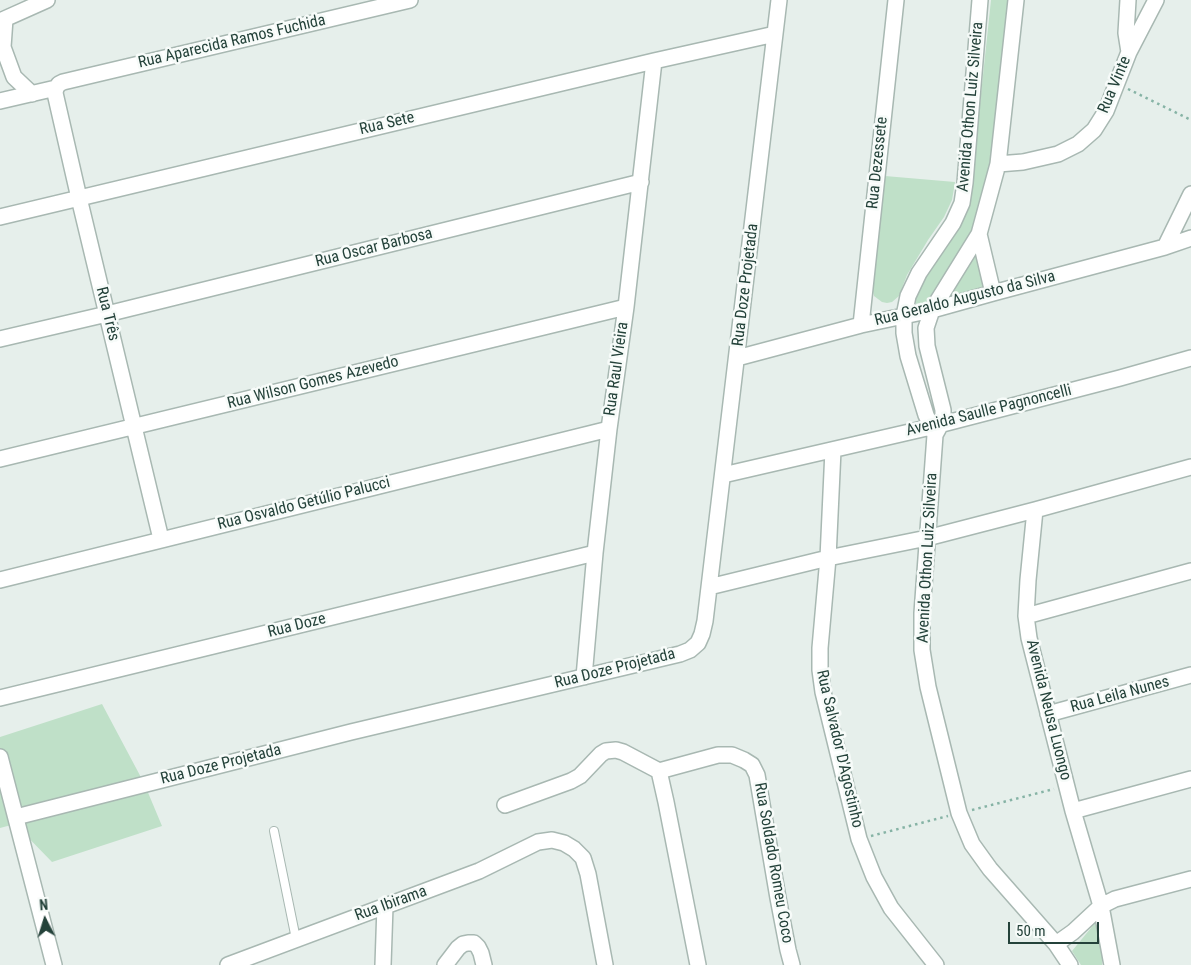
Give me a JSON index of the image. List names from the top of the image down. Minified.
{"streets":{"street":["Rua Aparecida Ramos Fuchida","Rua Vinte","Avenida Othon Luiz Silveira","Rua Sete","Rua Dezessete","Rua Oscar Barbosa","Rua Doze Projetada","Rua Geraldo Augusto da Silva","Rua Três","Rua Raul Vieira","Rua Wilson Gomes Azevedo","Avenida Saulle Pagnoncelli","Rua Osvaldo Getúlio Palucci","Rua Doze","Rua Leila Nunes","Avenida Neusa Luongo","Rua Salvador D'Agostinho","Rua Soldado Romeu Coco","Rua Ibirama"]},"crossings":[["Rua Aparecida Ramos Fuchida","Rua Três"],["Rua Vinte","Avenida Othon Luiz Silveira"],["Avenida Othon Luiz Silveira","Rua Geraldo Augusto da Silva"],["Avenida Othon Luiz Silveira","Avenida Saulle Pagnoncelli"],["Rua Sete","Rua Doze Projetada"],["Rua Sete","Rua Três"],["Rua Sete","Rua Raul Vieira"],["Rua Dezessete","Rua Geraldo Augusto da Silva"],["Rua Oscar Barbosa","Rua Três"],["Rua Oscar Barbosa","Rua Raul Vieira"],["Rua Doze Projetada","Rua Geraldo Augusto da Silva"],["Rua Doze Projetada","Rua Raul Vieira"],["Rua Doze Projetada","Avenida Saulle Pagnoncelli"],["Rua Três","Rua Wilson Gomes Azevedo"],["Rua Três","Rua Osvaldo Getúlio Palucci"],["Rua Raul Vieira","Rua Wilson Gomes Azevedo"],["Rua Raul Vieira","Rua Osvaldo Getúlio Palucci"],["Rua Raul Vieira","Rua Doze"],["Avenida Saulle Pagnoncelli","Rua Salvador D'Agostinho"],["Rua Leila Nunes","Avenida Neusa Luongo"]],"scale_bar":"50 m","north":"top"}
